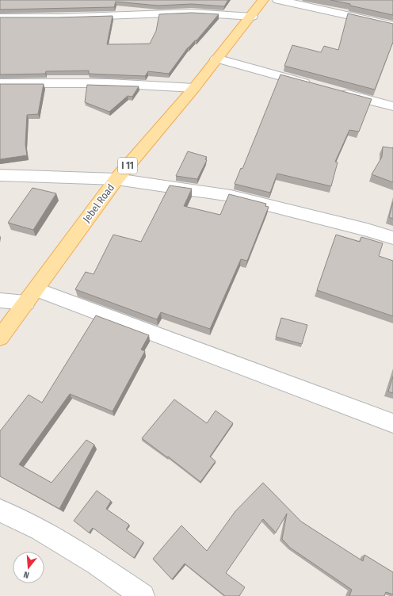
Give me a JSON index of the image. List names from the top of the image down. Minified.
{"streets":{"main road":["I 11","Jebel Road"]},"north":"bottom"}
